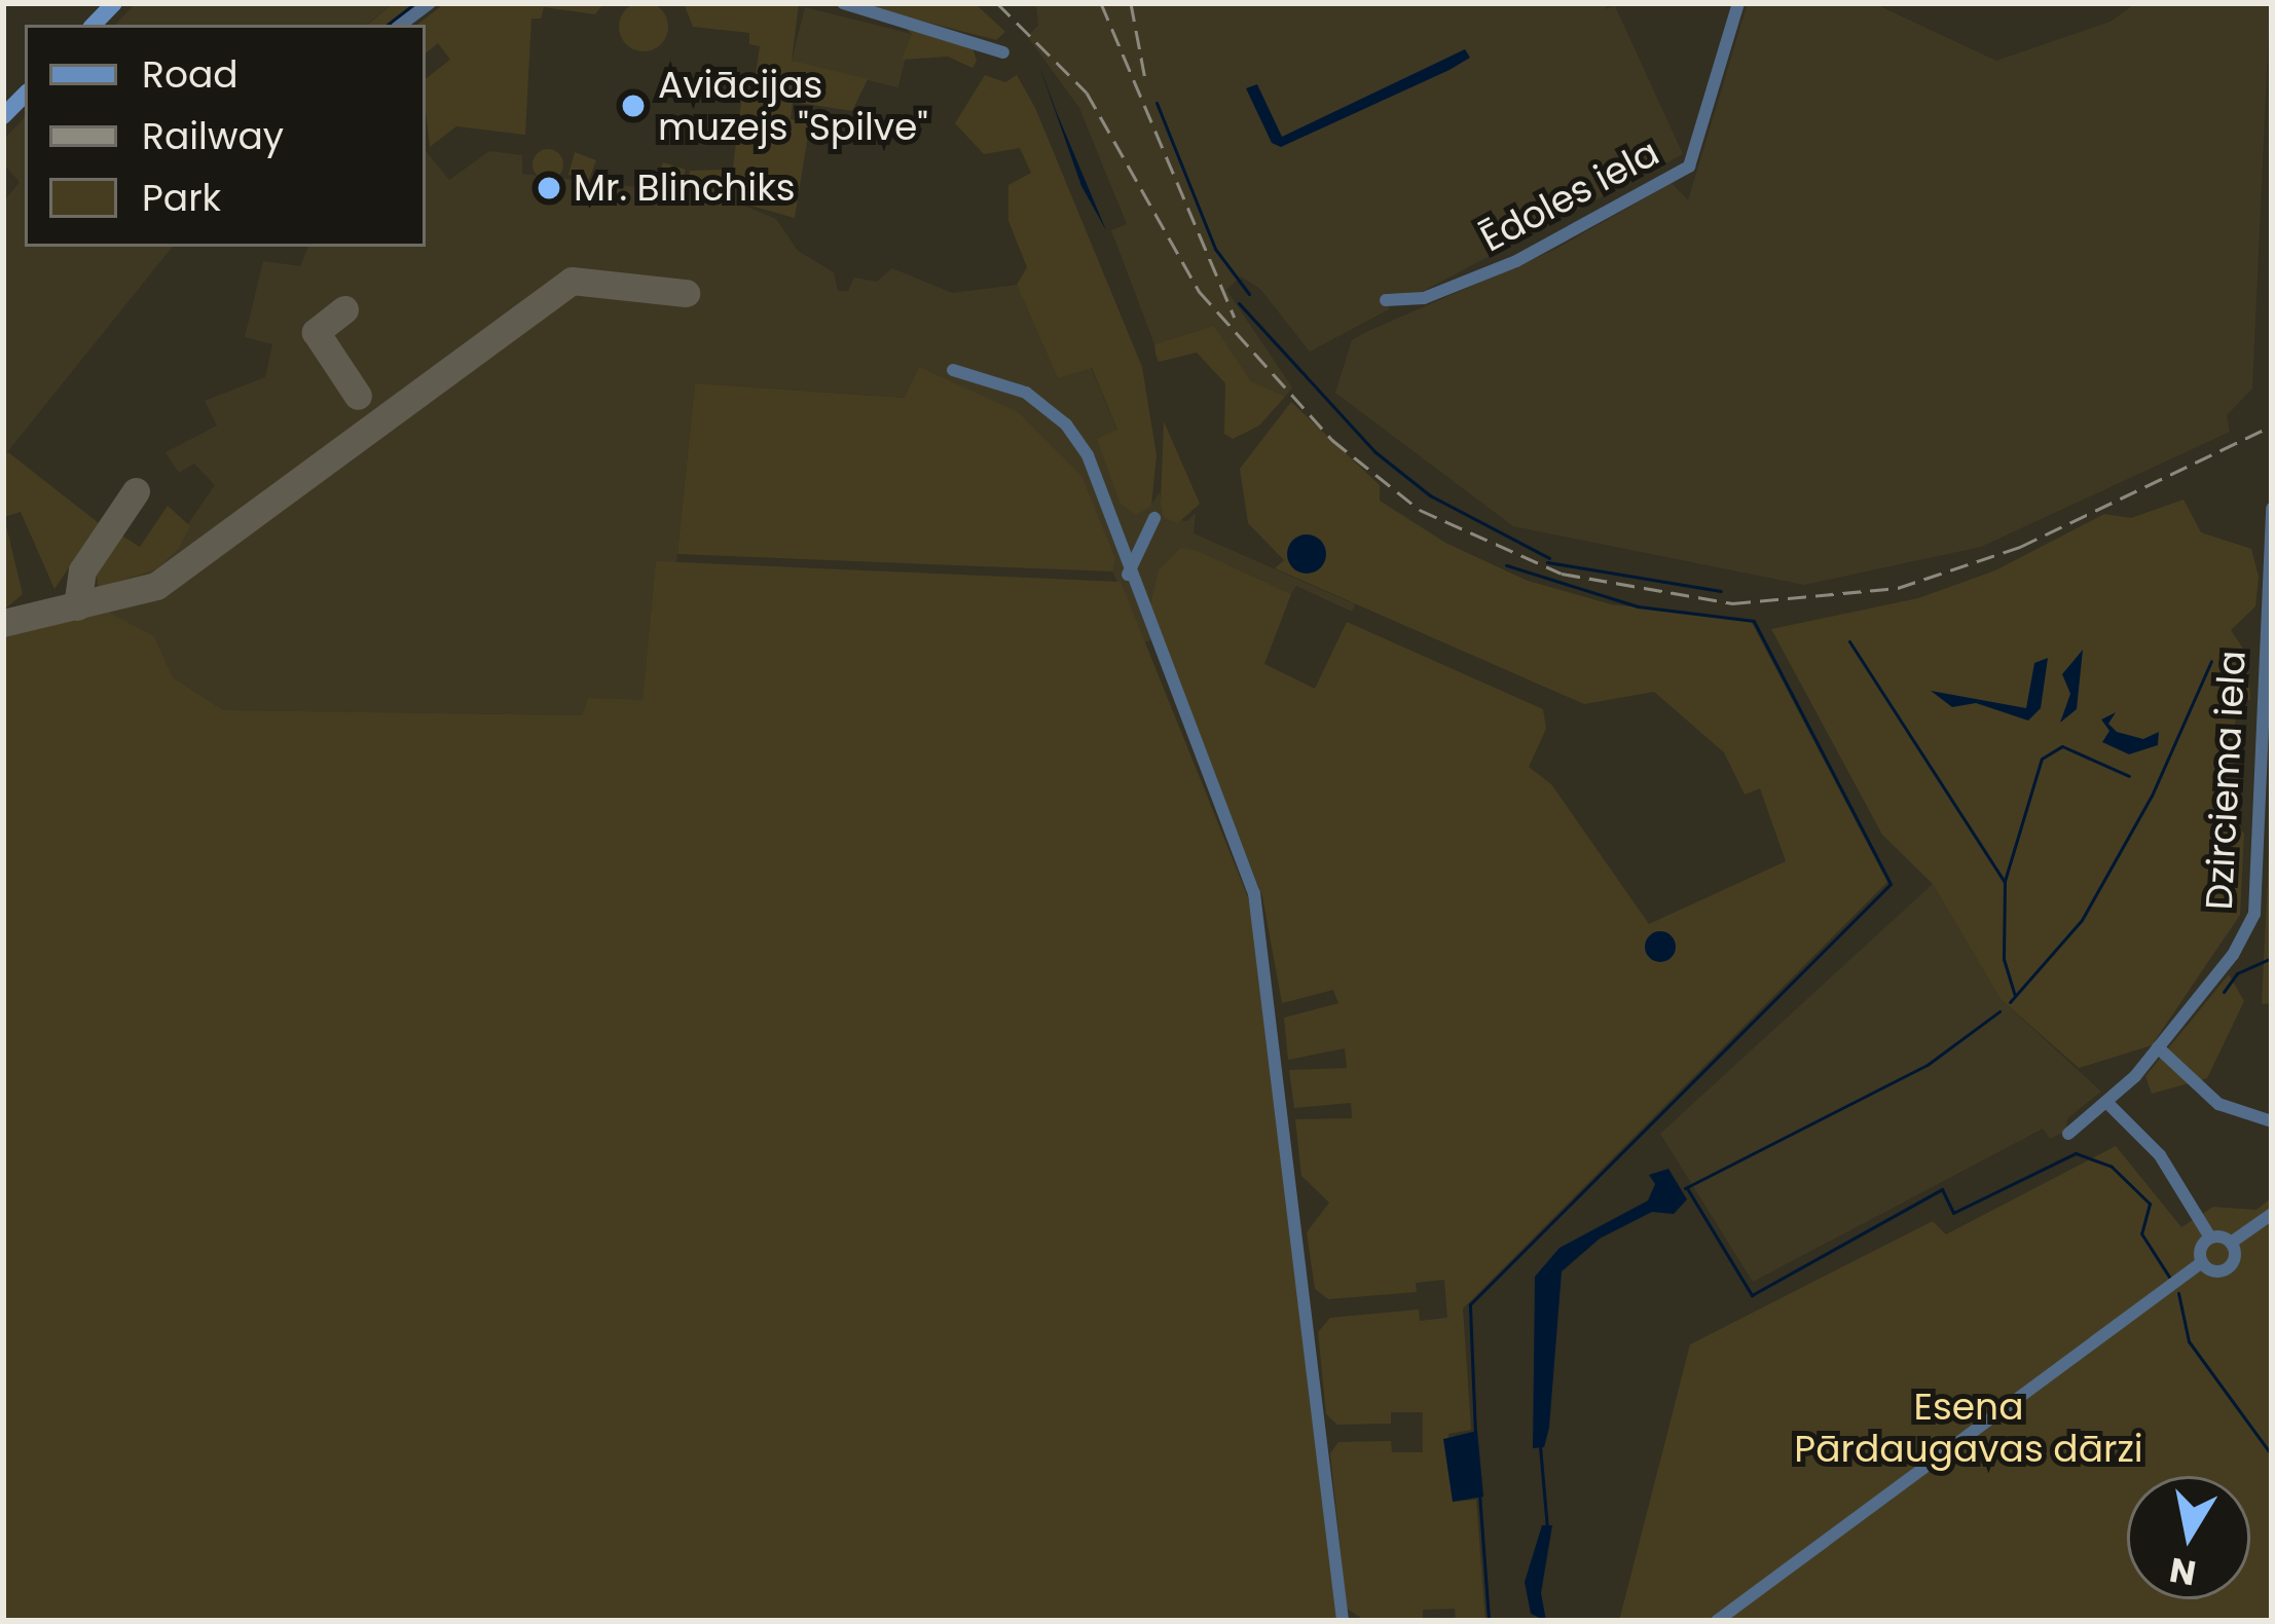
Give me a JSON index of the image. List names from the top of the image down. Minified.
{"streets":{"street":["Ēdoles iela","Dzirciema iela"]},"parks":["Esena Pārdaugavas dārzi"],"places":["Aviācijas muzejs \"Spilve\"","Mr. Blinchiks"],"legend":["Road","Railway","Park"],"north":"bottom"}
